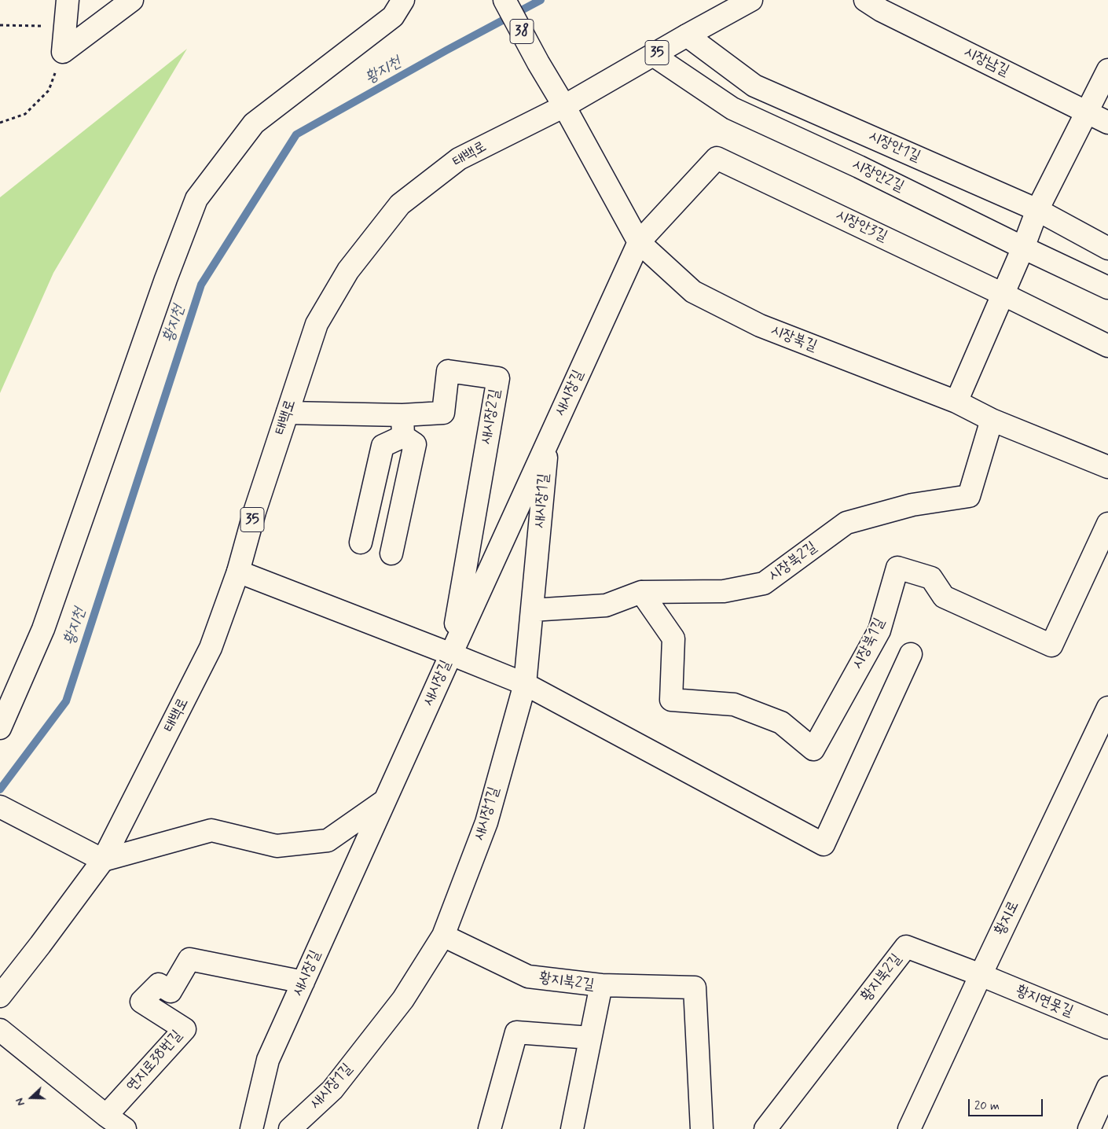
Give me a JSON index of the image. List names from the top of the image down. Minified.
{"streets":{"street":["38","35","시장남길","시장안1길","태백로","시장안2길","시장안3길","시장북길","새시장길","새시장2길","새시장1길","시장북2길","시장북1길","황지로","황지북2길","황지연못길","연지로38번길"]},"crossings":[["38","태백로"],["38","시장북길"],["시장안1길","태백로"],["태백로","시장안2길"],["태백로","시장북길"],["태백로","새시장2길"],["시장안3길","시장북길"],["시장안3길","새시장길"],["시장북길","새시장길"],["시장북길","시장북2길"],["새시장길","새시장2길"],["새시장길","새시장1길"],["새시장길","연지로38번길"],["새시장1길","시장북2길"],["새시장1길","황지북2길"],["시장북2길","시장북1길"],["황지로","황지북2길"],["황지로","황지연못길"],["황지북2길","황지연못길"]],"water":["황지천"],"scale_bar":"20 m","north":"left"}
